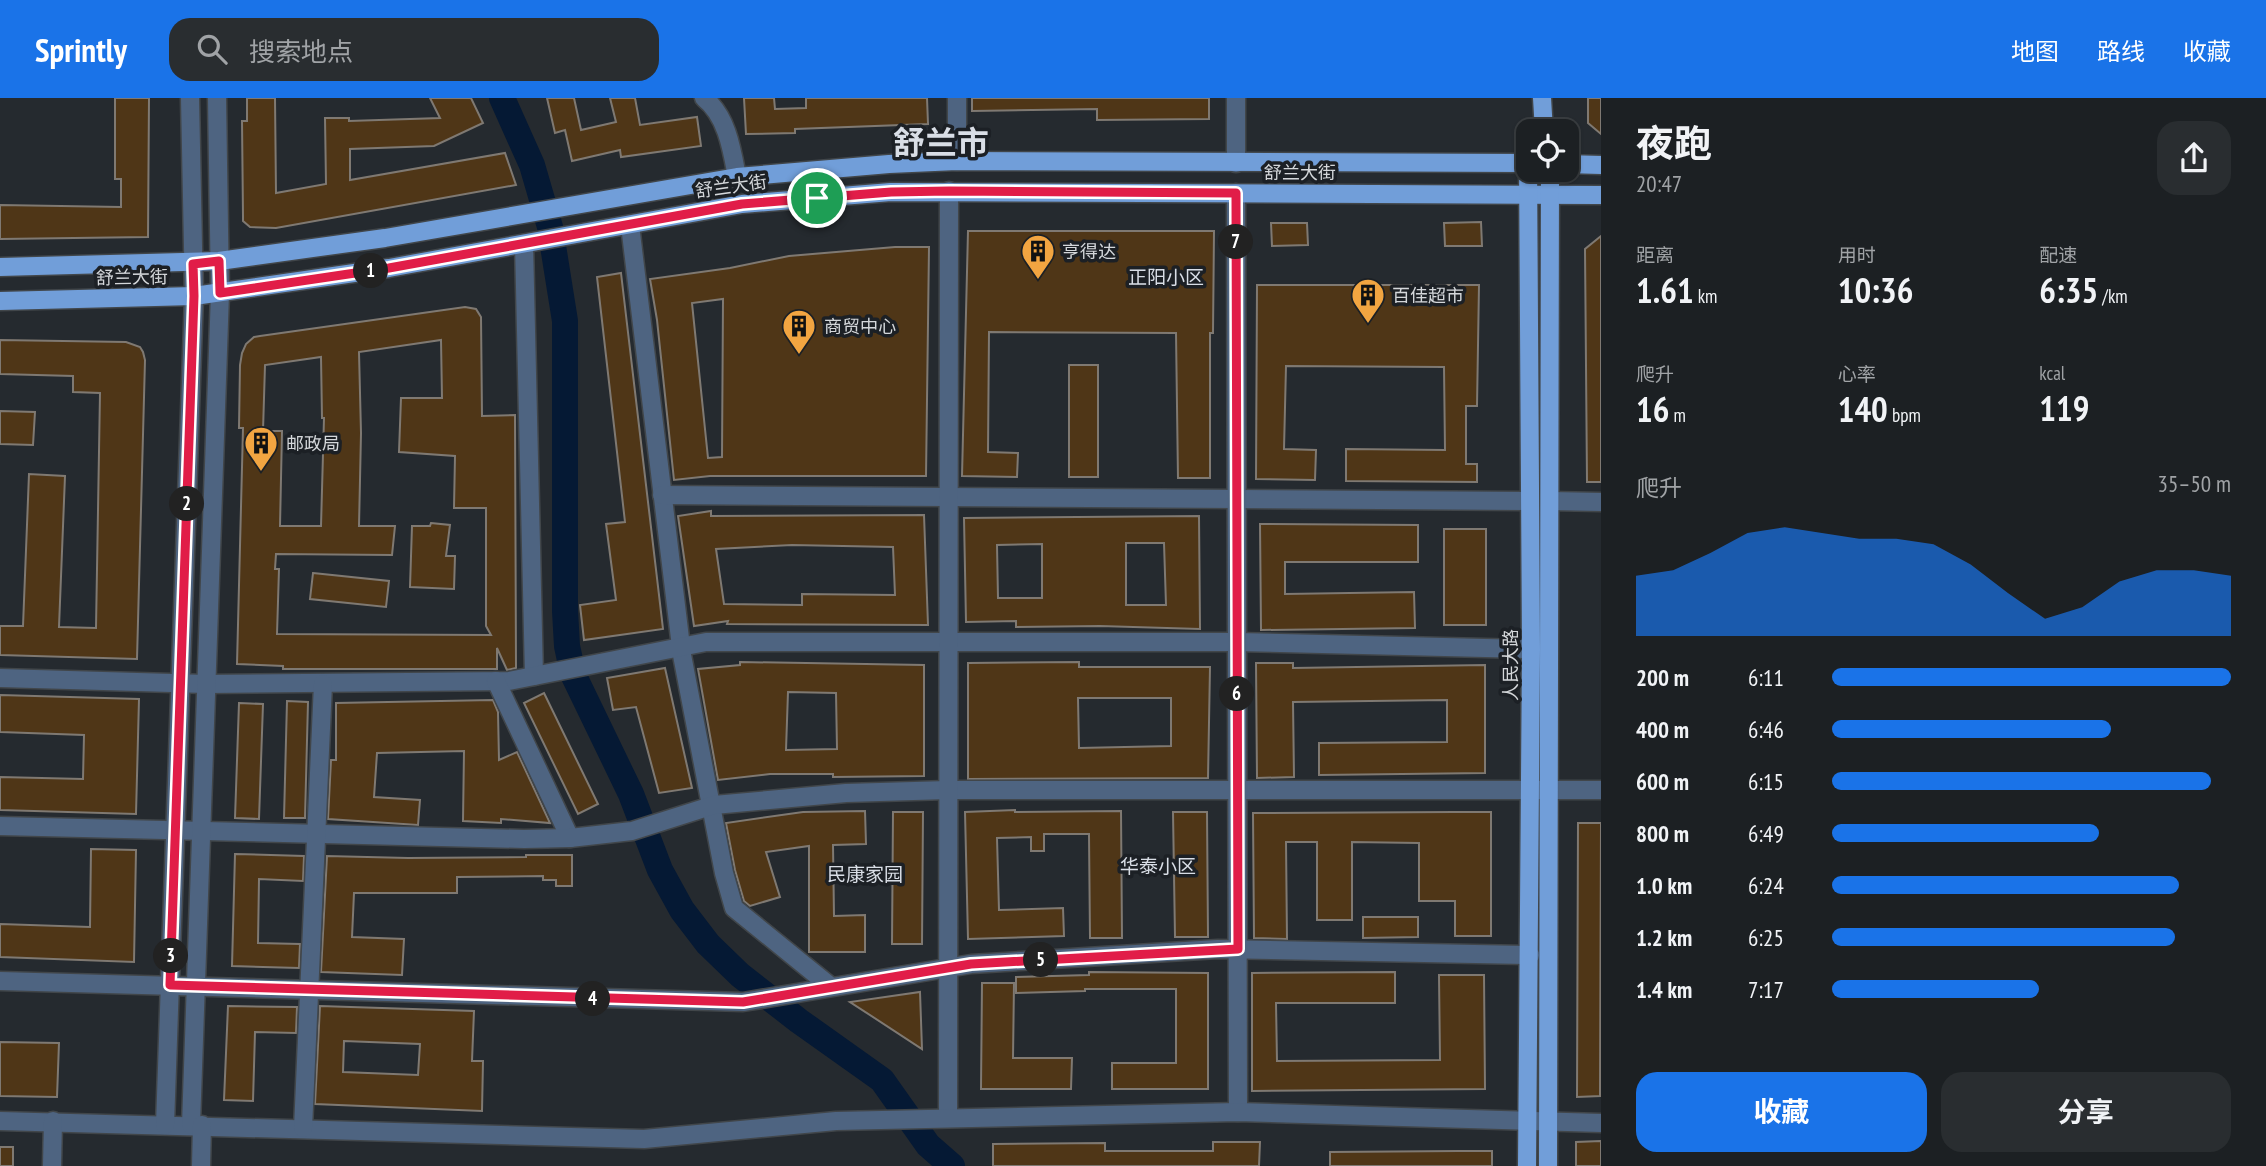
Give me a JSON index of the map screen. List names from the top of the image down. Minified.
{"streets":{"main road":["舒兰大街","人民大路"]},"crossings":[["舒兰大街","人民大路"]],"districts":["舒兰市","正阳小区","华泰小区","民康家园"],"places":{"building":["亨得达","百佳超市","商贸中心","邮政局"]},"page":{"header":"Sprintly","search":"搜索地点","nav":["地图","路线","收藏"],"heading":["夜跑","20:47"],"stats":[["距离","1.61 km"],["用时","10:36"],["配速","6:35 /km"],["爬升","16 m"],["心率","140 bpm"],["kcal","119"]],"pins":["7","1","2","6","3","5","4"],"chart":["爬升","35–50 m"],"list":[{"name":"200 m","note":"6:11"},{"name":"400 m","note":"6:46"},{"name":"600 m","note":"6:15"},{"name":"800 m","note":"6:49"},{"name":"1.0 km","note":"6:24"},{"name":"1.2 km","note":"6:25"},{"name":"1.4 km","note":"7:17"}],"buttons":["收藏","分享"]}}
